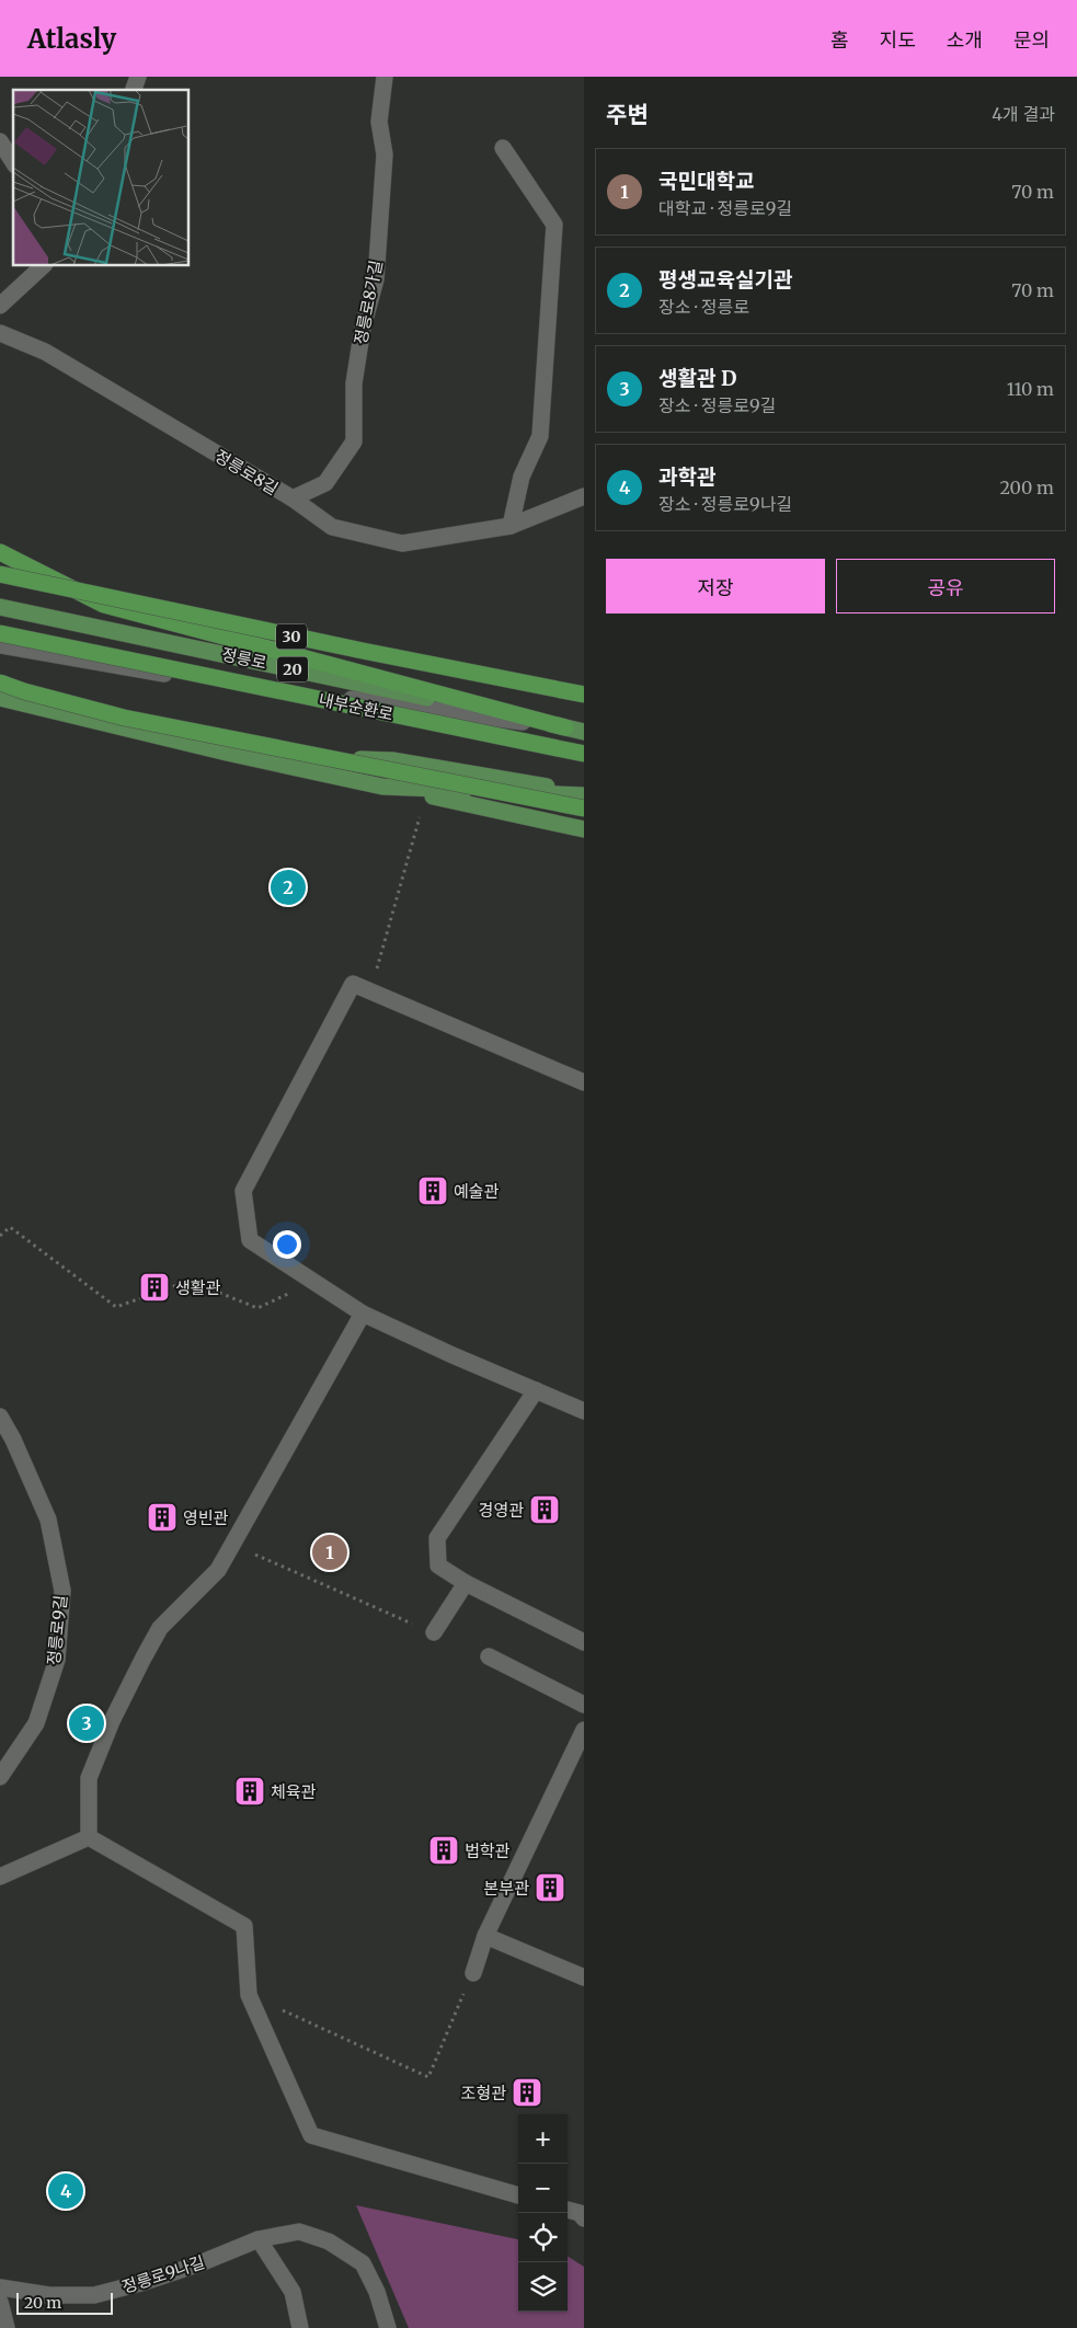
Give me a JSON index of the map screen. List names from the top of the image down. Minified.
{"streets":{"highway":["30","내부순환로"],"main road":["정릉로","20"],"street":["정릉로8가길","정릉로8길","정릉로9길","정릉로9나길"]},"crossings":[["정릉로8가길","정릉로8길"]],"places":{"building":["예술관","생활관","경영관","영빈관","체육관","법학관","본부관","조형관"]},"scale_bar":"20 m","page":{"header":"Atlasly","nav":["홈","지도","소개","문의"],"heading":["주변","4개 결과"],"list":[{"mark":"1","name":"국민대학교","note":"대학교 · 정릉로9길","value":"70 m"},{"mark":"2","name":"평생교육실기관","note":"장소 · 정릉로","value":"70 m"},{"mark":"3","name":"생활관 D","note":"장소 · 정릉로9길","value":"110 m"},{"mark":"4","name":"과학관","note":"장소 · 정릉로9나길","value":"200 m"}],"buttons":["저장","공유"],"pins":["2","1","3","4"],"map_buttons":["+","−"],"scale":"20 m"}}
